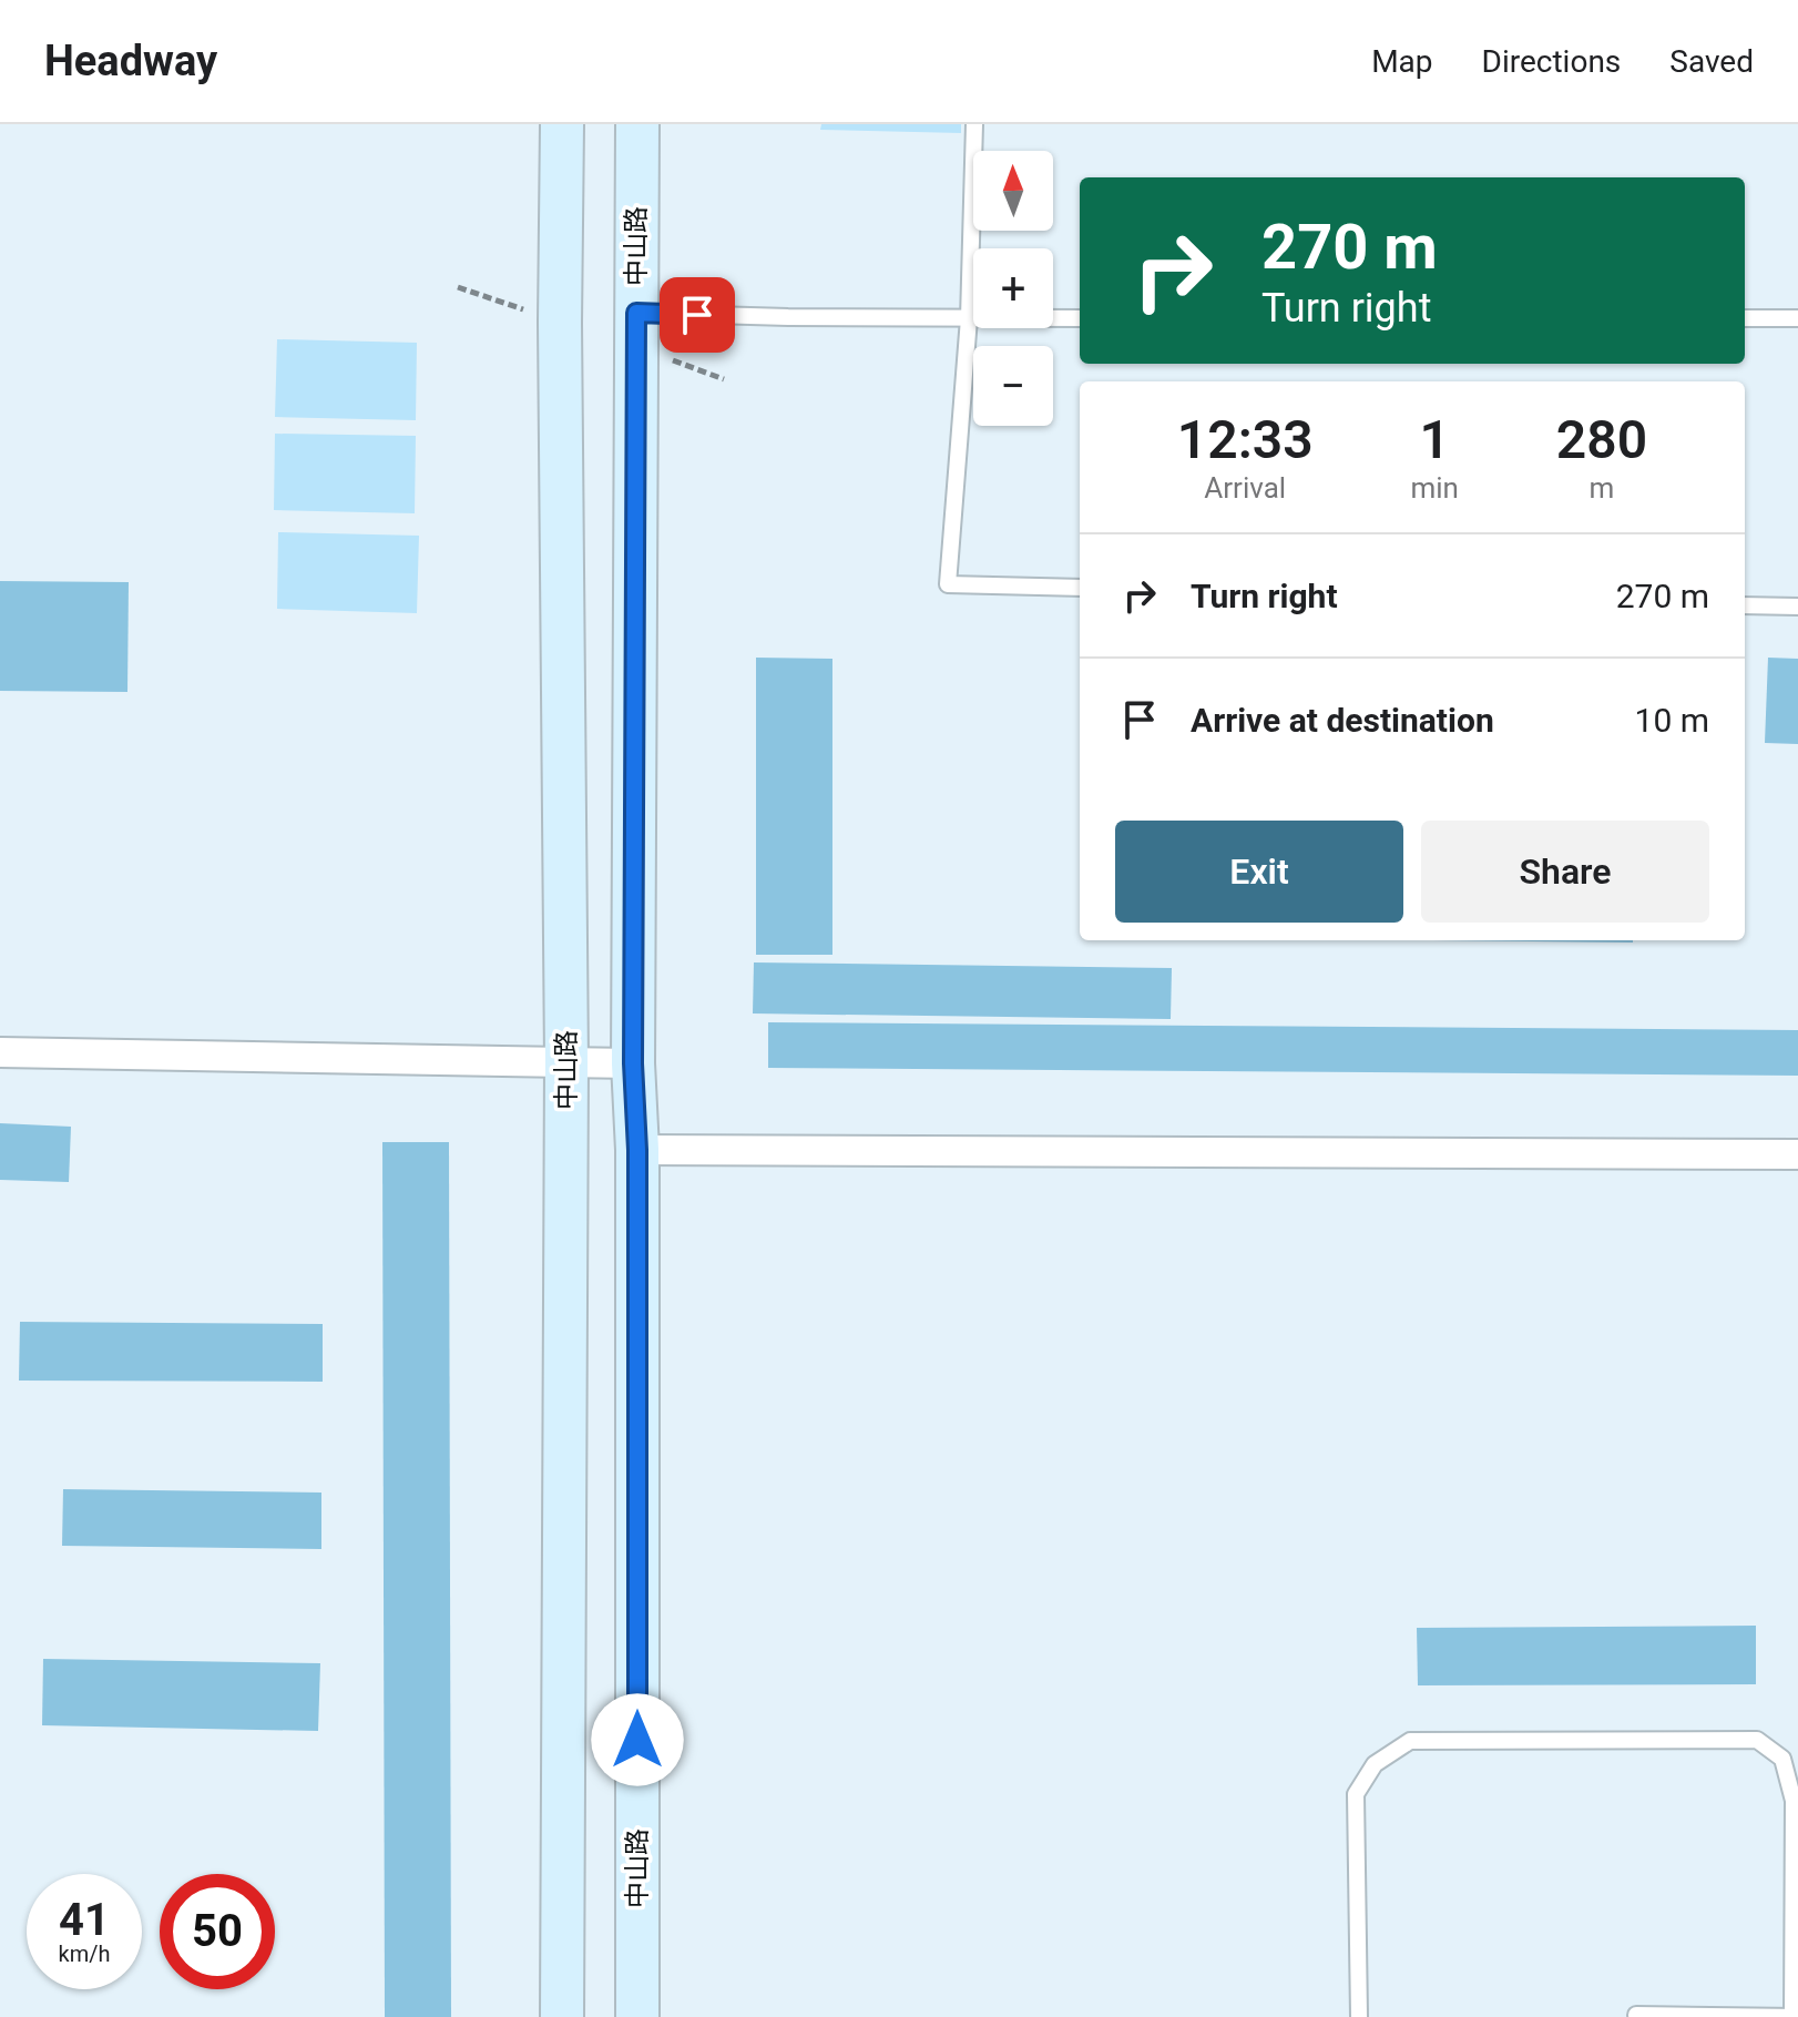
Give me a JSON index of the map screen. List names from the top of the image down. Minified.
{"streets":{"main road":["中山路"]},"north":"top","page":{"header":"Headway","nav":["Map","Directions","Saved"],"map_buttons":["+","−"],"turn":["270 m","Turn right"],"eta":["12:33","Arrival","1","min","280","m"],"list":[{"name":"Turn right","value":"270 m"},{"name":"Arrive at destination","value":"10 m"}],"buttons":["Exit","Share"],"speed":"41 km/h","limit":"50"}}
